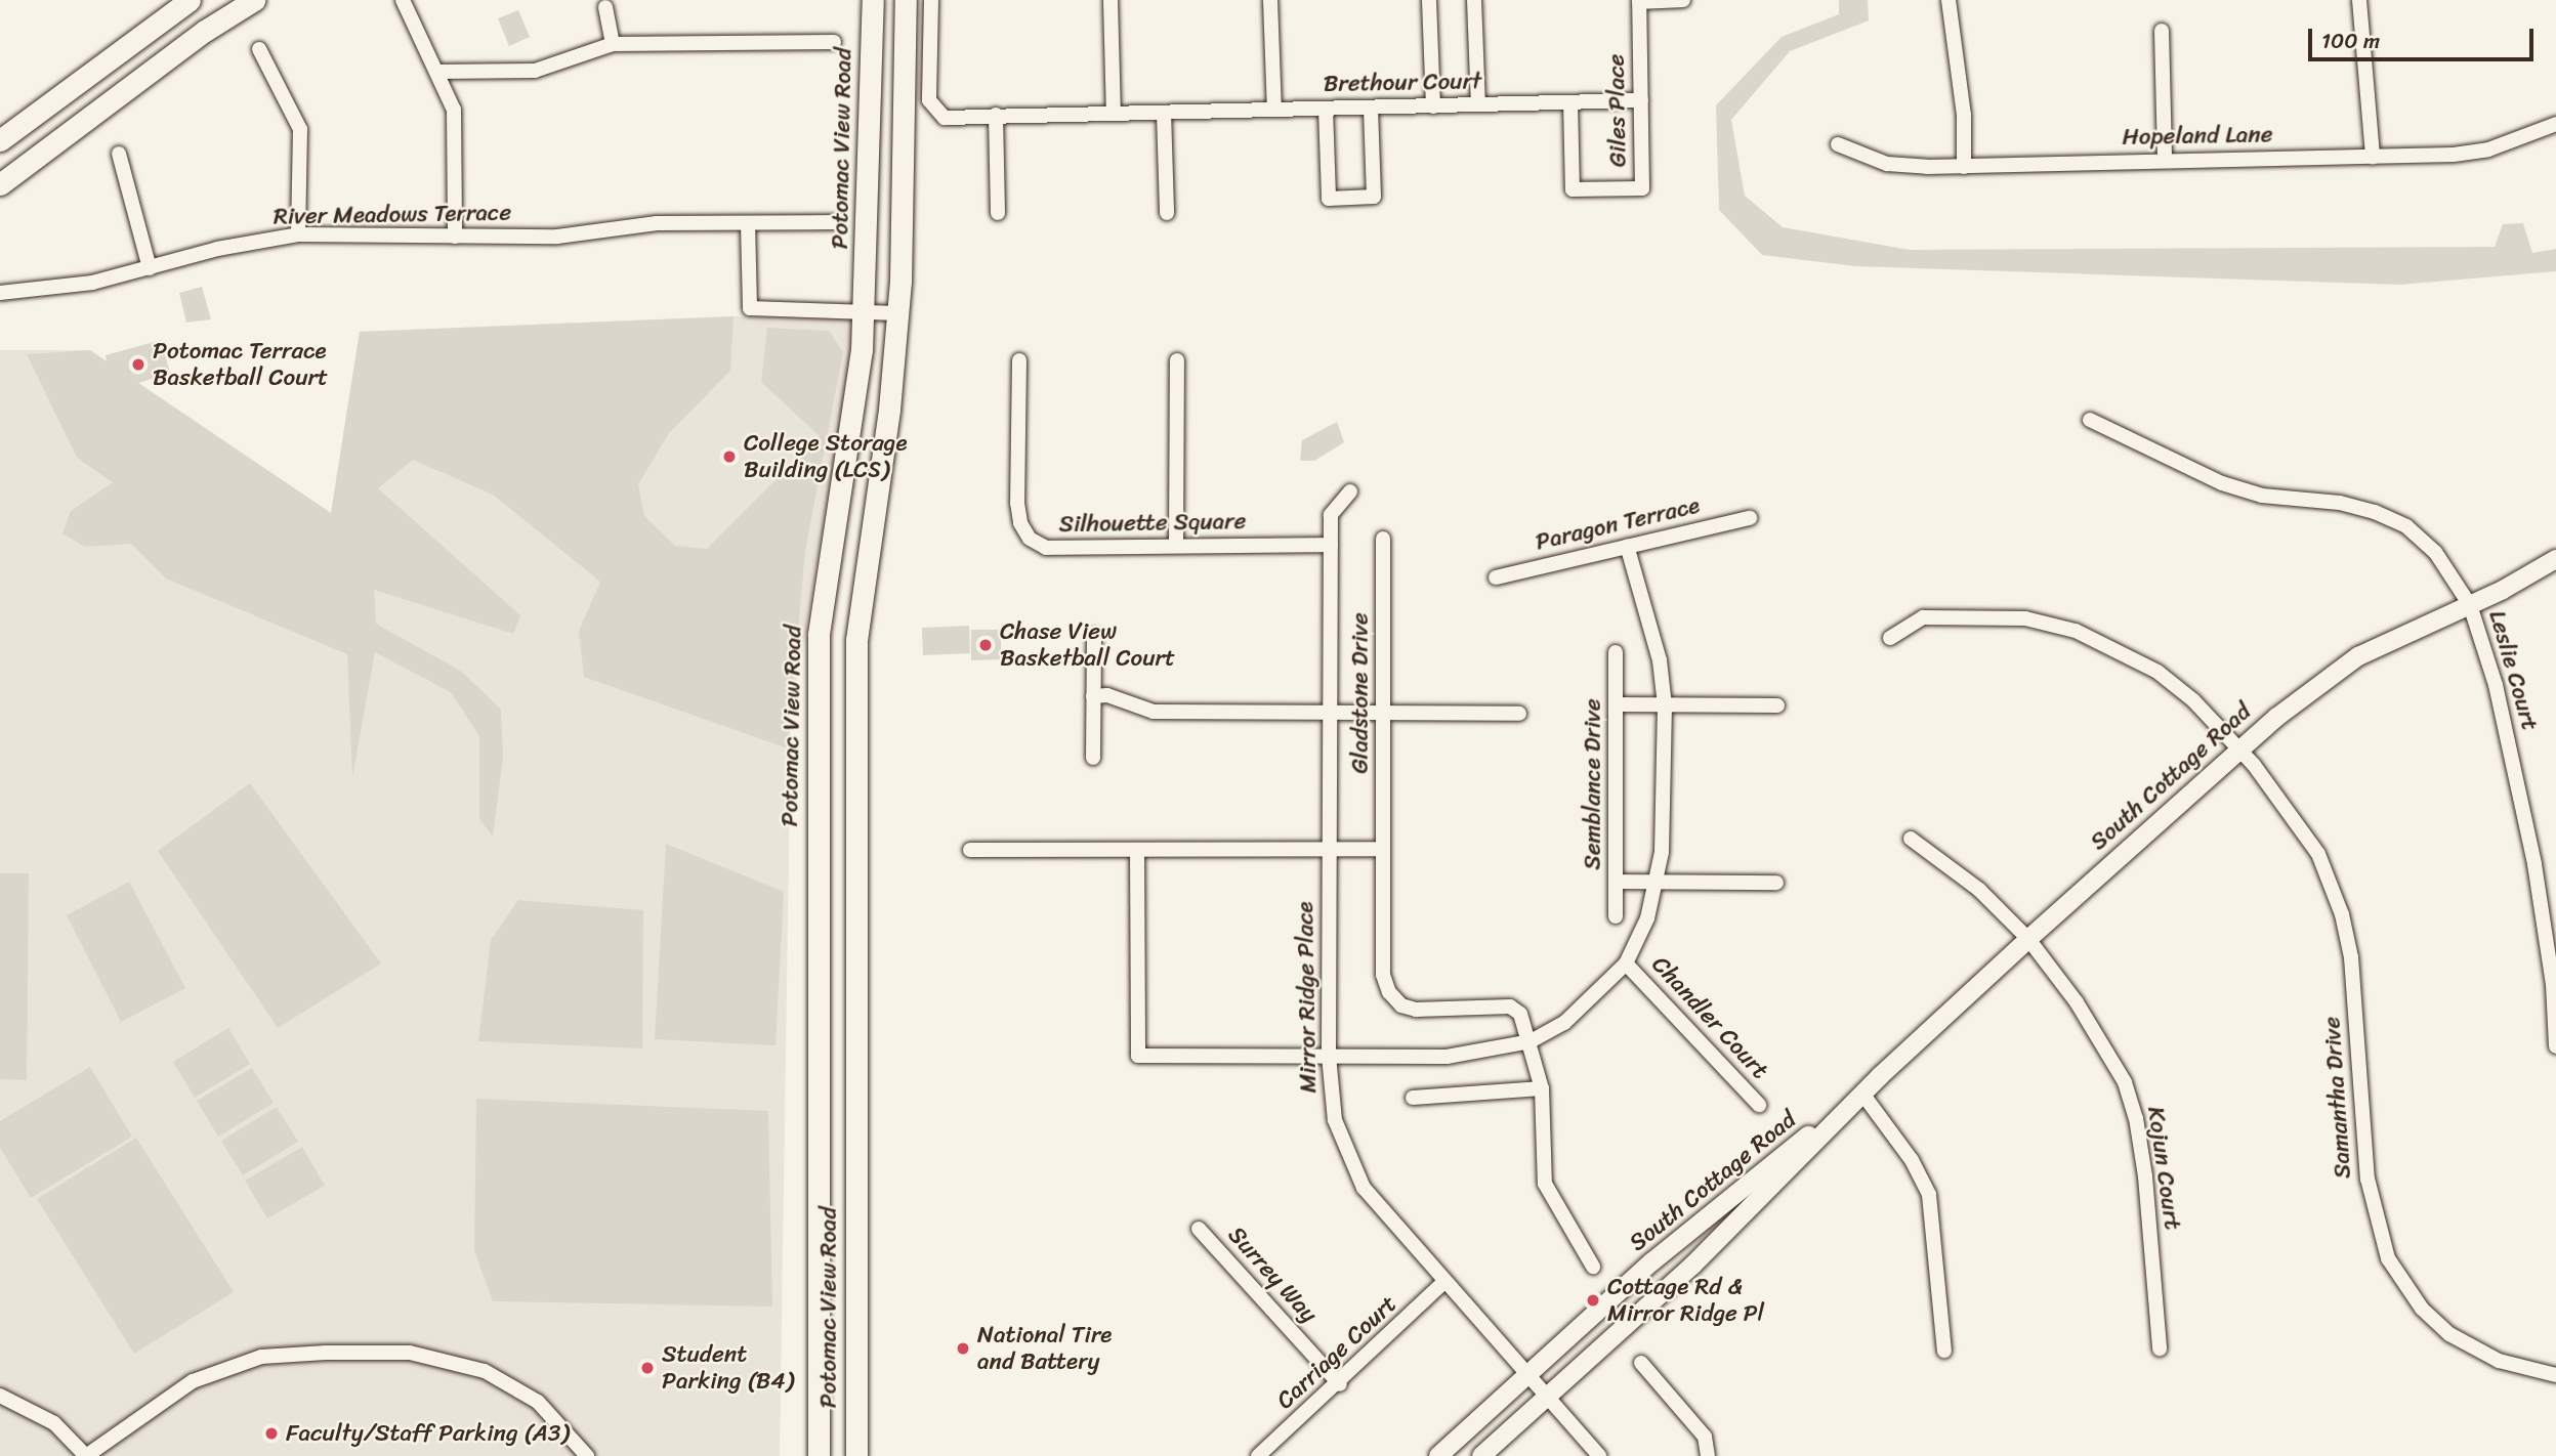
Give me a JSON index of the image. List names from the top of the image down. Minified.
{"streets":{"main road":["Potomac View Road"],"street":["Brethour Court","Giles Place","Hopeland Lane","River Meadows Terrace","Silhouette Square","Paragon Terrace","Leslie Court","Gladstone Drive","South Cottage Road","Semblance Drive","Mirror Ridge Place","Chandler Court","Samantha Drive","Kojun Court","Surrey Way","Carriage Court"]},"crossings":[["Brethour Court","Giles Place"],["Silhouette Square","Mirror Ridge Place"],["Leslie Court","South Cottage Road"],["South Cottage Road","Mirror Ridge Place"],["South Cottage Road","Samantha Drive"],["South Cottage Road","Kojun Court"],["Mirror Ridge Place","Carriage Court"],["Surrey Way","Carriage Court"]],"places":["Potomac Terrace Basketball Court","College Storage Building (LCS)","Chase View Basketball Court","Cottage Rd & Mirror Ridge Pl","National Tire and Battery","Student Parking (B4)","Faculty/Staff Parking (A3)"],"scale_bar":"100 m"}
